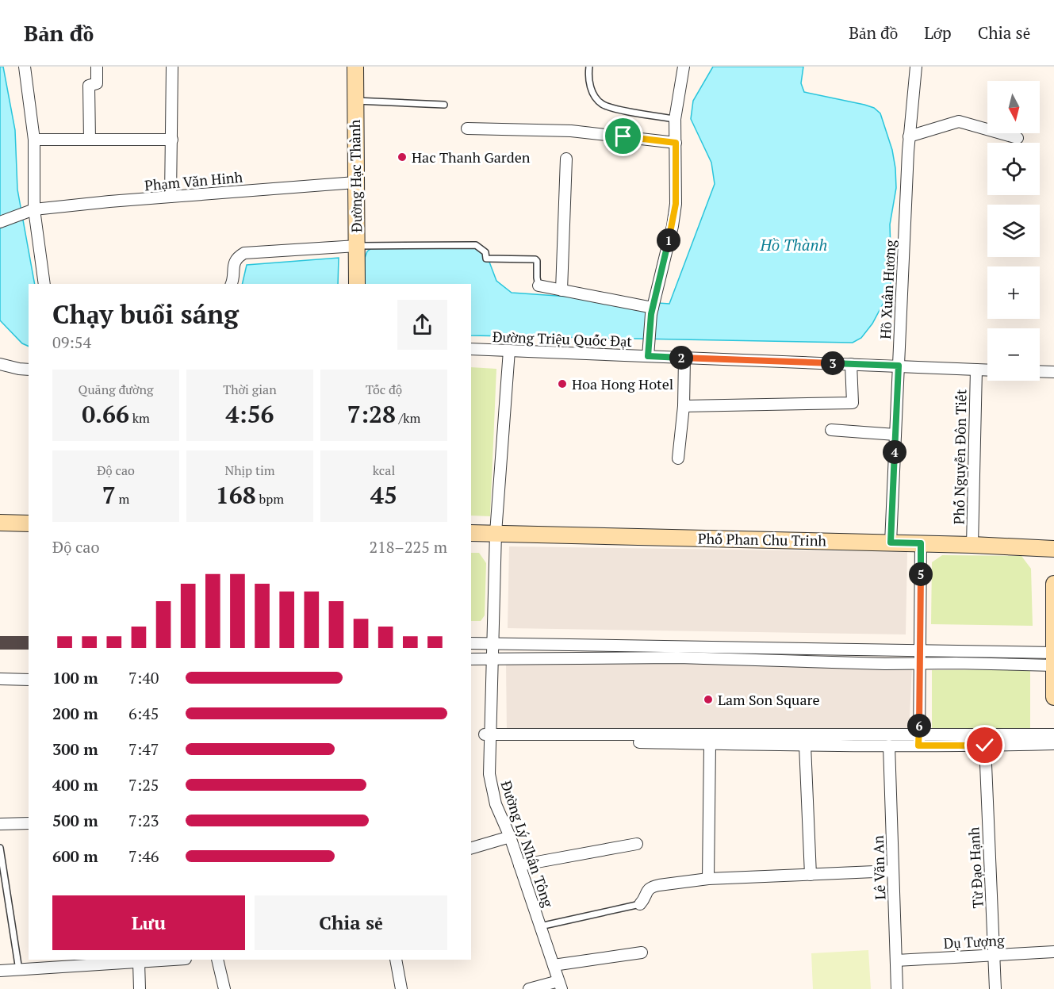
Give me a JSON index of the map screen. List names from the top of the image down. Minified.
{"streets":{"street":["Đường Hạc Thành","Phạm Văn Hinh","Hồ Xuân Hương","Đường Triệu Quốc Đạt","Phố Nguyễn Đôn Tiết","Phố Phan Chu Trinh","Đường Lý Nhân Tông","Lê Văn An","Từ Đạo Hạnh","Dụ Tượng"]},"crossings":[["Đường Hạc Thành","Phạm Văn Hinh"],["Hồ Xuân Hương","Đường Triệu Quốc Đạt"],["Hồ Xuân Hương","Phố Phan Chu Trinh"],["Đường Triệu Quốc Đạt","Phố Nguyễn Đôn Tiết"],["Đường Triệu Quốc Đạt","Đường Lý Nhân Tông"],["Phố Nguyễn Đôn Tiết","Phố Phan Chu Trinh"],["Phố Phan Chu Trinh","Đường Lý Nhân Tông"],["Lê Văn An","Dụ Tượng"],["Từ Đạo Hạnh","Dụ Tượng"]],"water":["Hồ Thành"],"places":["Hac Thanh Garden","Hoa Hong Hotel","Lam Son Square"],"north":"bottom","page":{"header":"Bản đồ","nav":["Bản đồ","Lớp","Chia sẻ"],"map_buttons":["+","−"],"pins":["1","2","3","4","5","6"],"heading":["Chạy buổi sáng","09:54"],"stats":[["Quãng đường","0.66 km"],["Thời gian","4:56"],["Tốc độ","7:28 /km"],["Độ cao","7 m"],["Nhịp tim","168 bpm"],["kcal","45"]],"chart":["Độ cao","218–225 m"],"list":[{"name":"100 m","note":"7:40"},{"name":"200 m","note":"6:45"},{"name":"300 m","note":"7:47"},{"name":"400 m","note":"7:25"},{"name":"500 m","note":"7:23"},{"name":"600 m","note":"7:46"}],"buttons":["Lưu","Chia sẻ"]}}
